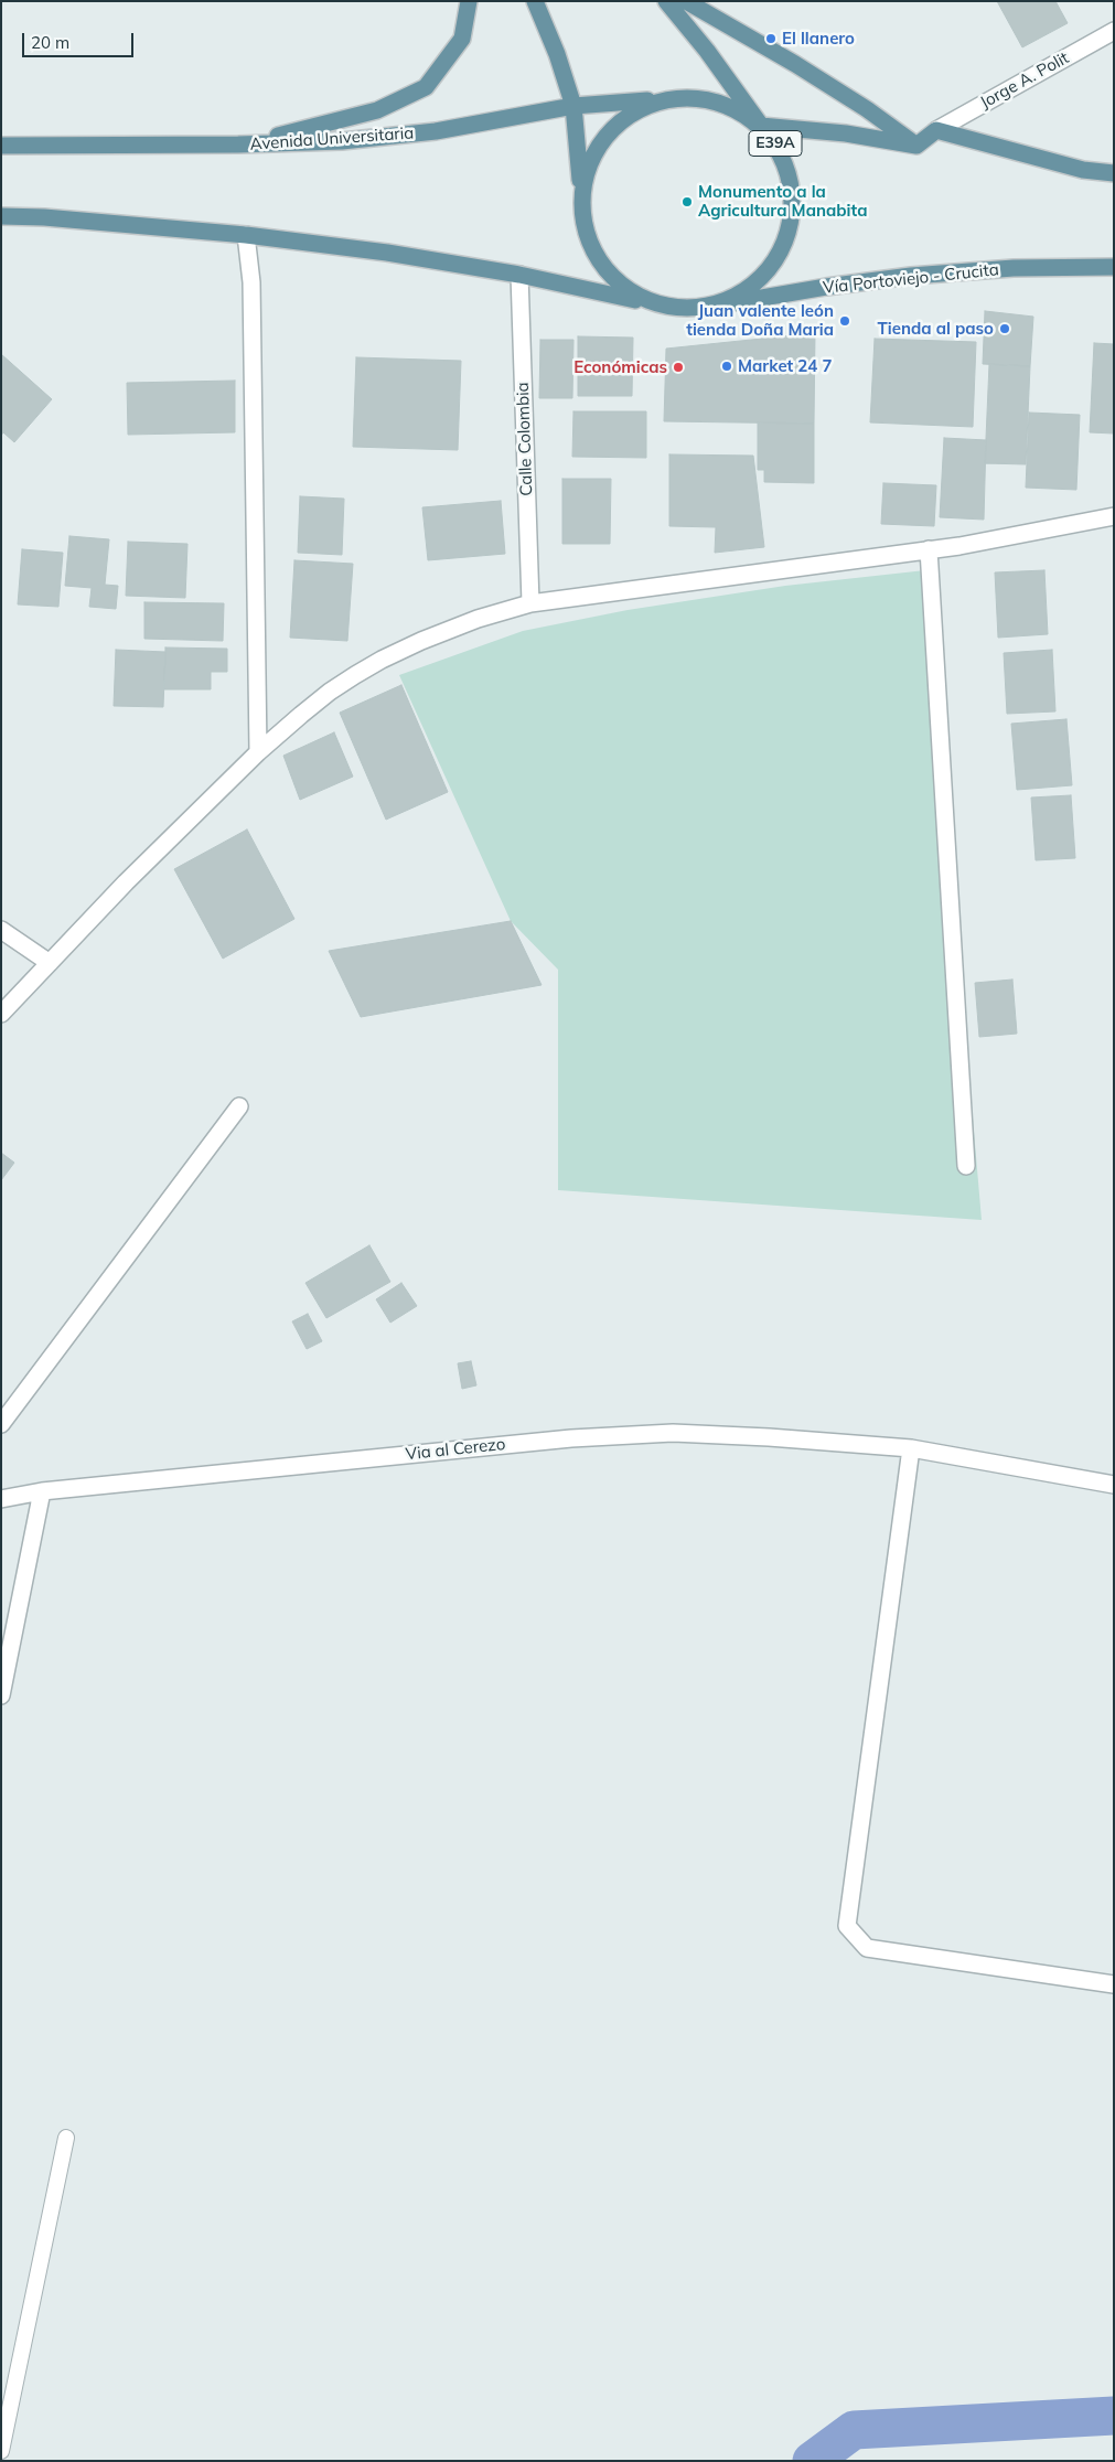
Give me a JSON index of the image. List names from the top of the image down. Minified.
{"streets":{"main road":["Avenida Universitaria","E39A","Vía Portoviejo - Crucita"],"street":["Jorge A. Polit","Calle Colombia","Via al Cerezo"]},"crossings":[["Avenida Universitaria","E39A"],["E39A","Vía Portoviejo - Crucita"]],"places":["El llanero","Monumento a la Agricultura Manabita","Juan valente león tienda Doña Maria","Tienda al paso","Market 24 7","Económicas"],"scale_bar":"20 m"}
